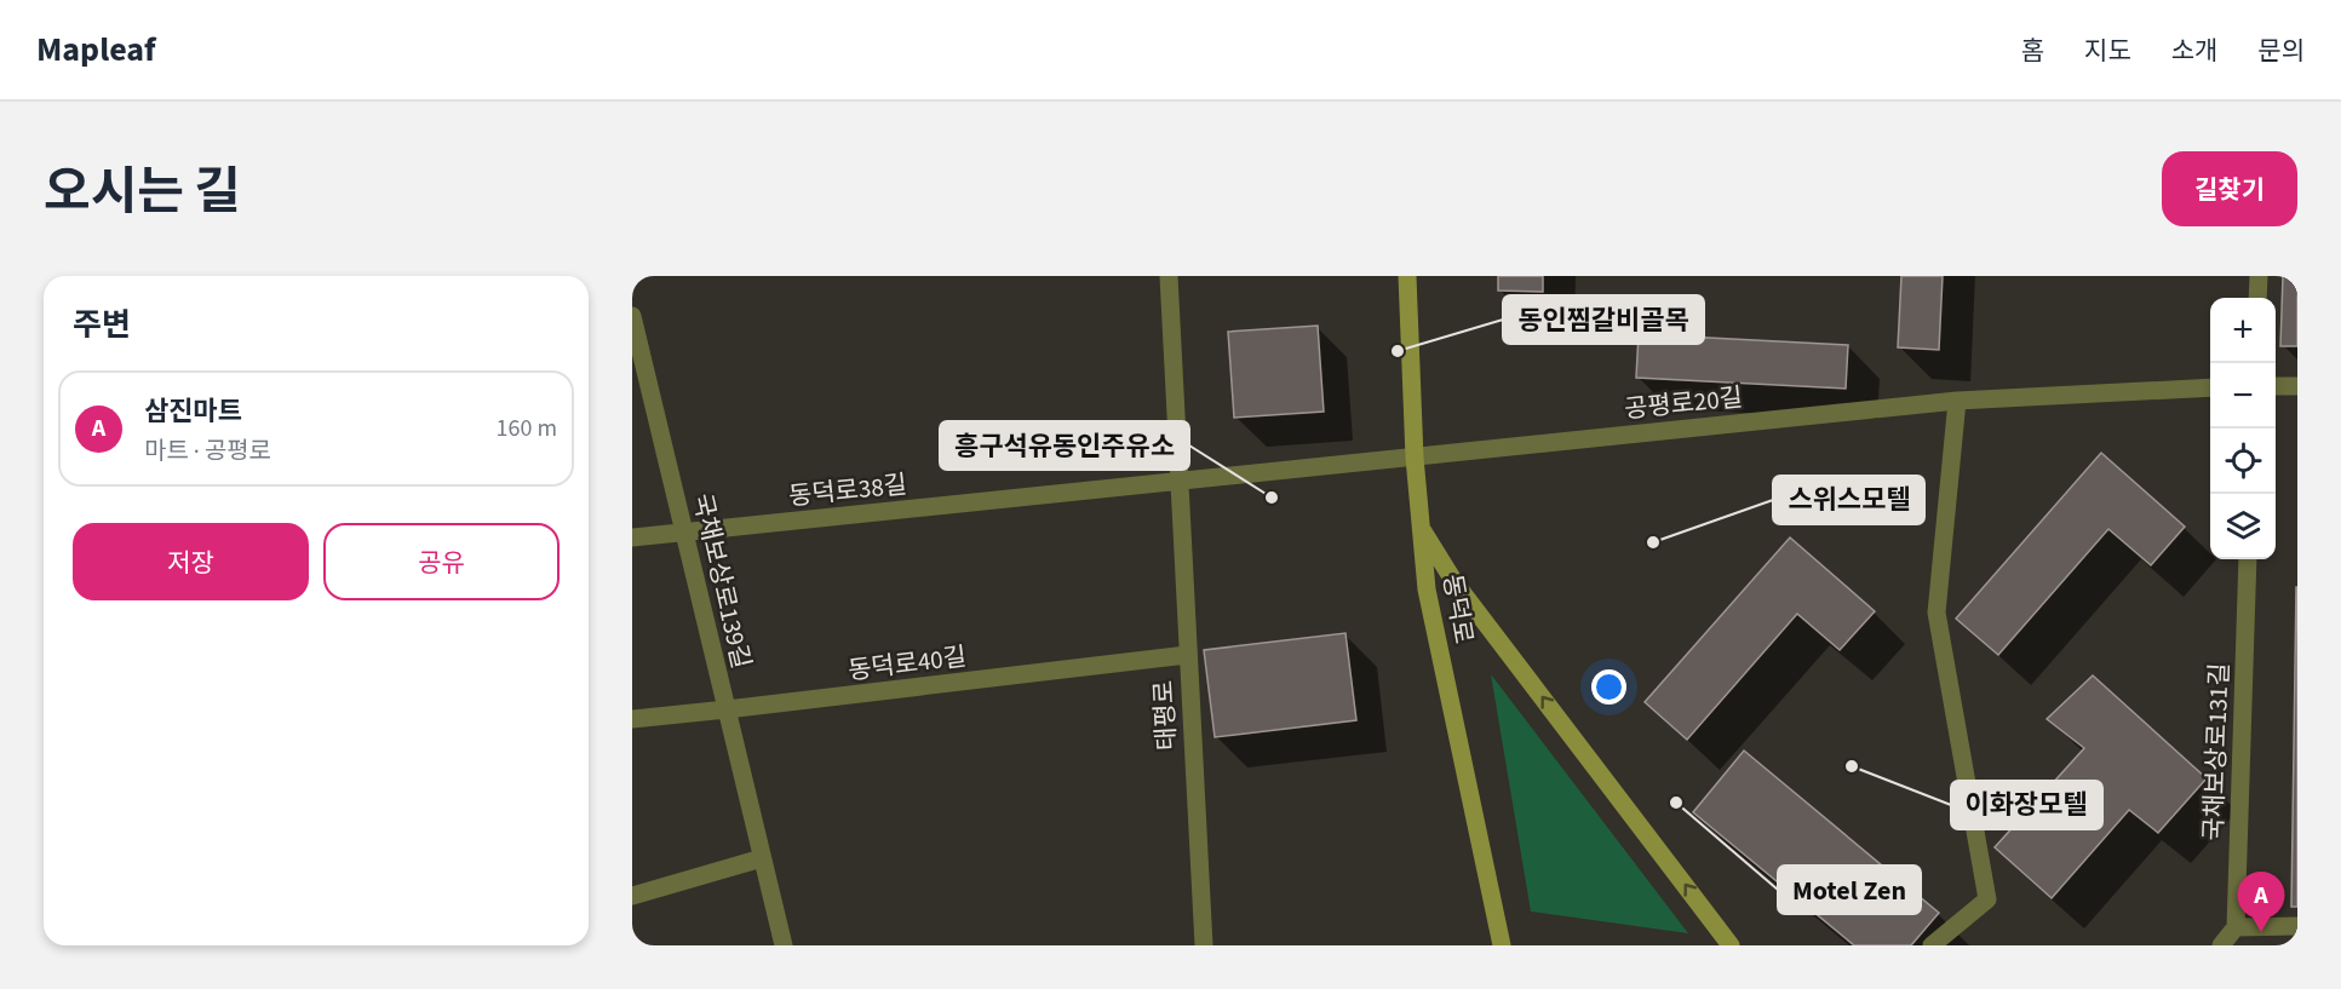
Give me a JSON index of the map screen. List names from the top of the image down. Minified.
{"streets":{"main road":["동덕로"],"street":["공평로20길","동덕로38길","국채보상로139길","동덕로40길","태평로","국채보상로131길"]},"crossings":[["공평로20길","동덕로38길"],["공평로20길","동덕로"],["동덕로38길","국채보상로139길"],["동덕로38길","동덕로"],["동덕로38길","태평로"],["국채보상로139길","동덕로40길"],["동덕로40길","태평로"]],"places":["동인찜갈비골목","흥구석유동인주유소","스위스모텔","이화장모텔","Motel Zen"],"page":{"header":"Mapleaf","nav":["홈","지도","소개","문의"],"title":"오시는 길","buttons":["길찾기",["저장","공유"]],"heading":"주변","map_buttons":["+","−"],"list":[{"mark":"A","name":"삼진마트","note":"마트 · 공평로","value":"160 m"}],"pins":"A"}}
